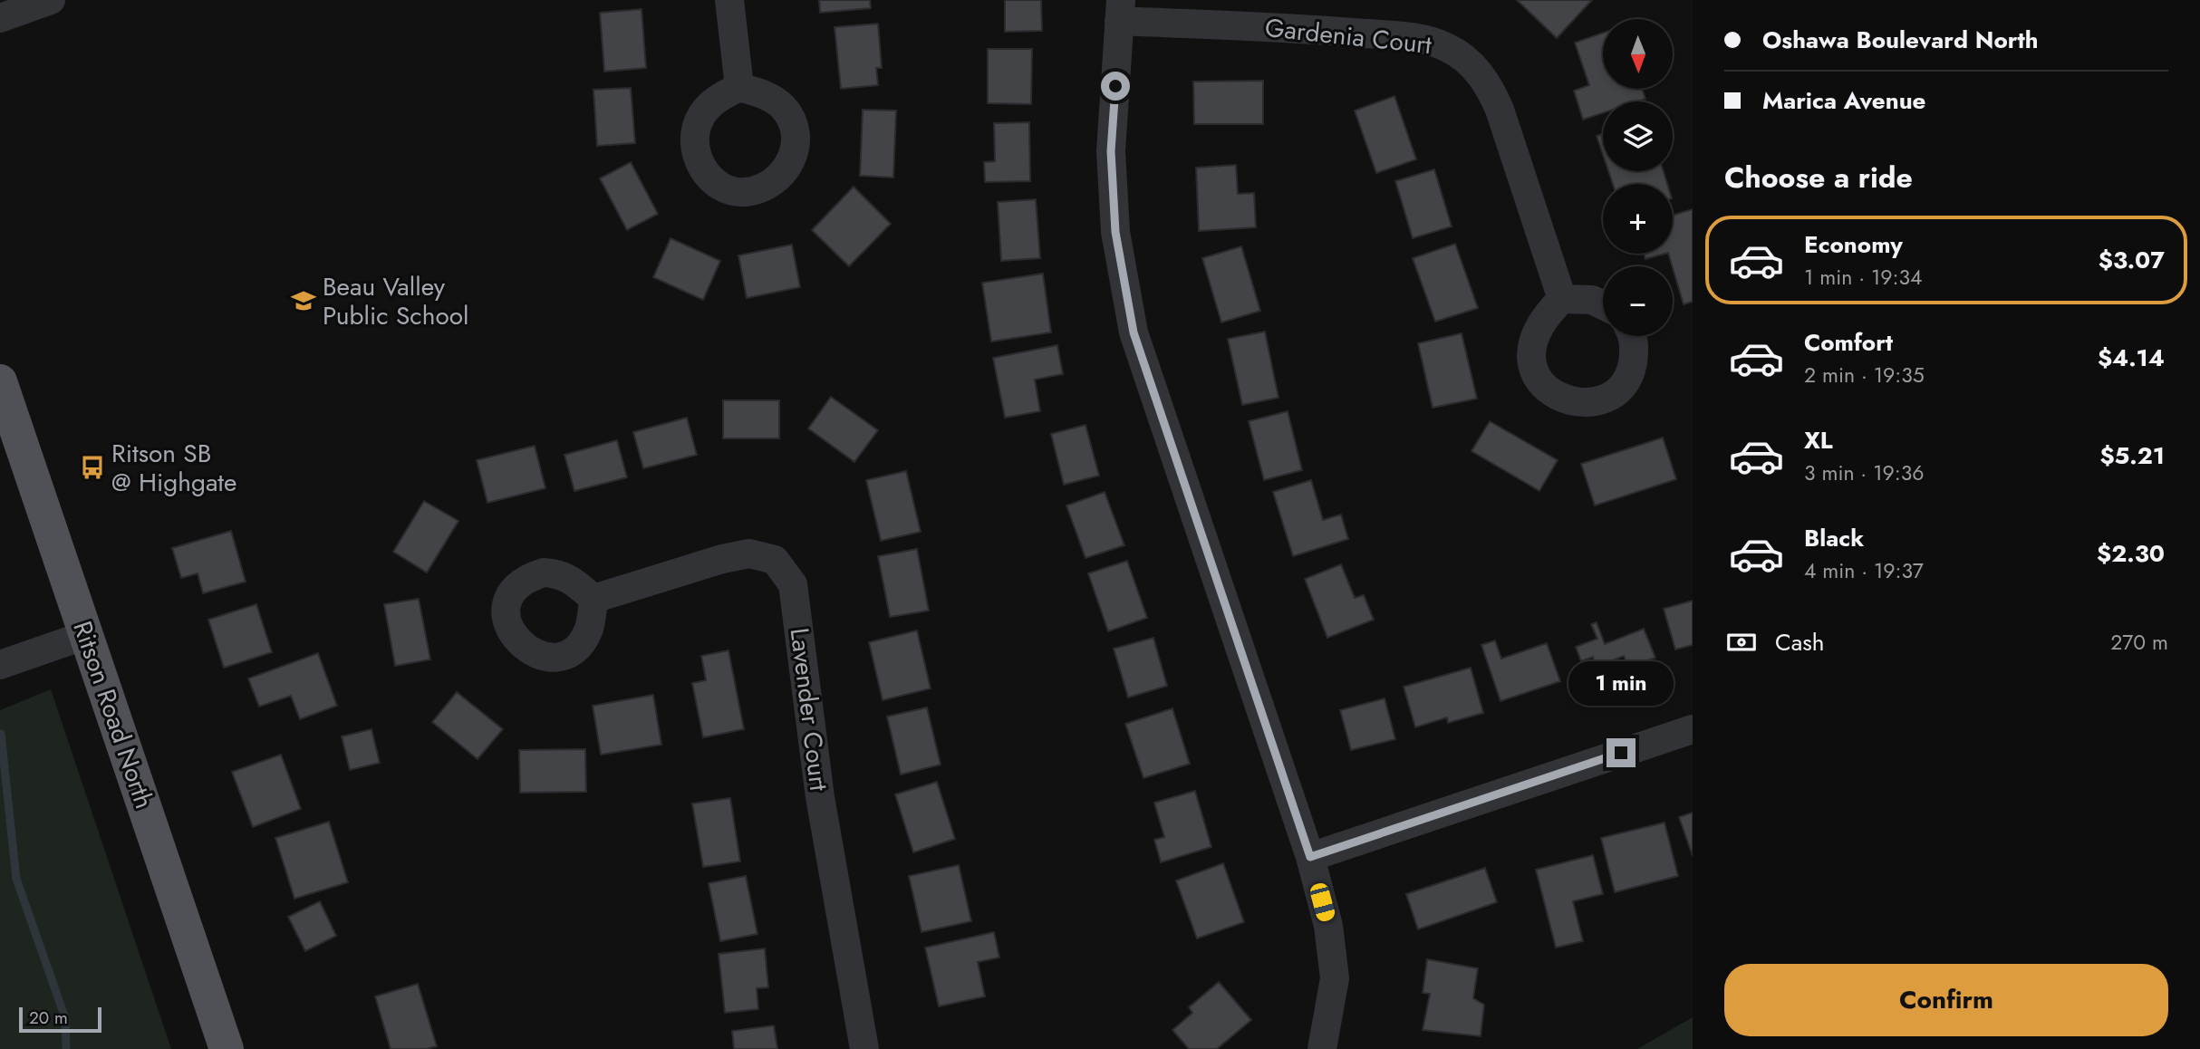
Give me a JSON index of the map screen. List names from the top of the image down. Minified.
{"streets":{"main road":["Ritson Road North"],"street":["Gardenia Court","Lavender Court"]},"places":{"school or university":["Beau Valley Public School"],"bus stop":["Ritson SB @ Highgate"]},"scale_bar":"20 m","north":"bottom","page":{"banner":["Oshawa Boulevard North","Marica Avenue"],"map_buttons":["+","−"],"heading":"Choose a ride","list":[{"name":"Economy","note":"1 min · 19:34","value":"$3.07"},{"name":"Comfort","note":"2 min · 19:35","value":"$4.14"},{"name":"XL","note":"3 min · 19:36","value":"$5.21"},{"name":"Black","note":"4 min · 19:37","value":"$2.30"}],"pay":["Cash","270 m"],"bubble":"1 min","buttons":"Confirm","scale":"20 m"}}
